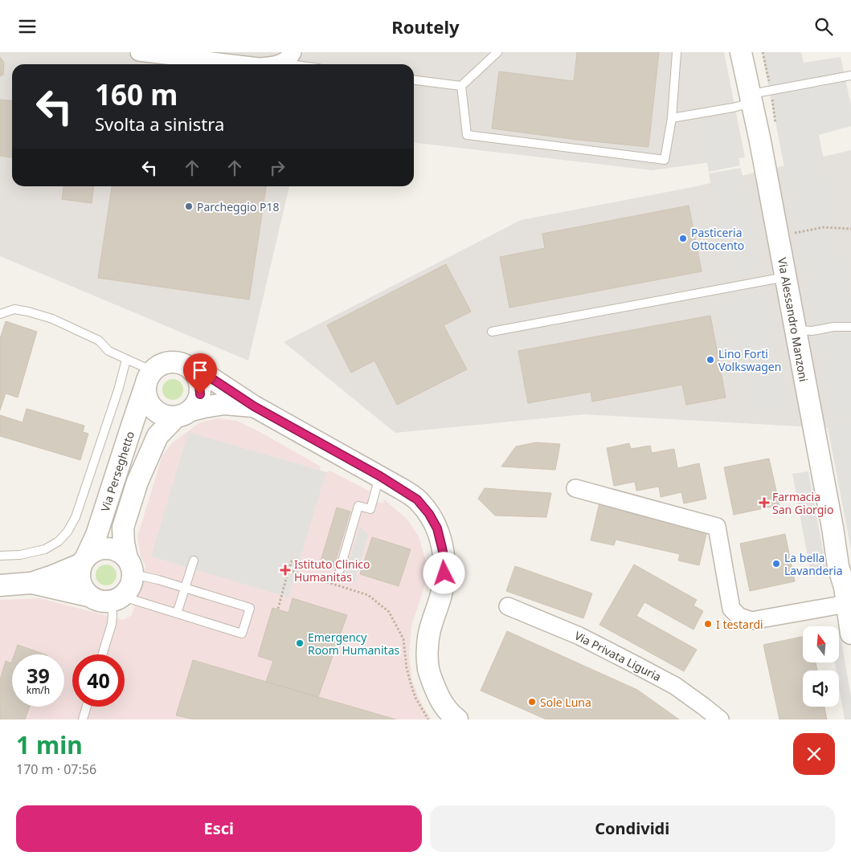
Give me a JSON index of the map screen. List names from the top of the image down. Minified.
{"streets":{"street":["Via Alessandro Manzoni","Via Perseghetto","Via Privata Liguria"]},"places":{"other":["Parcheggio P18","Pasticeria Ottocento","Lino Forti Volkswagen","La bella Lavanderia","I testardi","Emergency Room Humanitas","Sole Luna"],"health":["Farmacia San Giorgio","Istituto Clinico Humanitas"]},"north":"top","page":{"header":"Routely","turn":["160 m","Svolta a sinistra"],"speed":"39 km/h","limit":"40","heading":["1 min","170 m · 07:56"],"buttons":["Esci","Condividi"]}}
